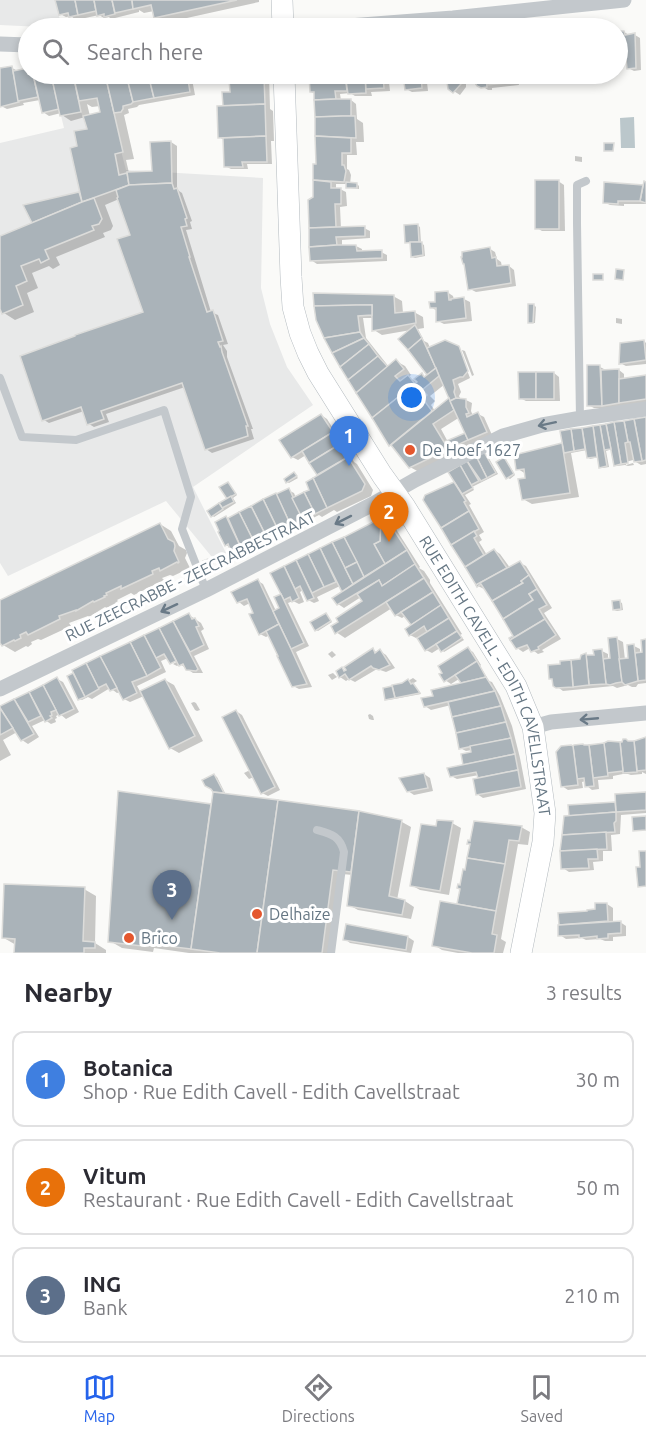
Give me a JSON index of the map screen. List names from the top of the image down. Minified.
{"streets":{"street":["RUE ZEECRABBE - ZEECRABBESTRAAT","RUE EDITH CAVELL - EDITH CAVELLSTRAAT"]},"crossings":[["RUE ZEECRABBE - ZEECRABBESTRAAT","RUE EDITH CAVELL - EDITH CAVELLSTRAAT"]],"one_way":["RUE ZEECRABBE - ZEECRABBESTRAAT"],"places":["De Hoef 1627","Delhaize","Brico"],"page":{"search":"Search here","pins":["1","2","3"],"heading":["Nearby","3 results"],"list":[{"mark":"1","name":"Botanica","note":"Shop · Rue Edith Cavell - Edith Cavellstraat","value":"30 m"},{"mark":"2","name":"Vitum","note":"Restaurant · Rue Edith Cavell - Edith Cavellstraat","value":"50 m"},{"mark":"3","name":"ING","note":"Bank","value":"210 m"}],"nav":["Map","Directions","Saved"]}}
